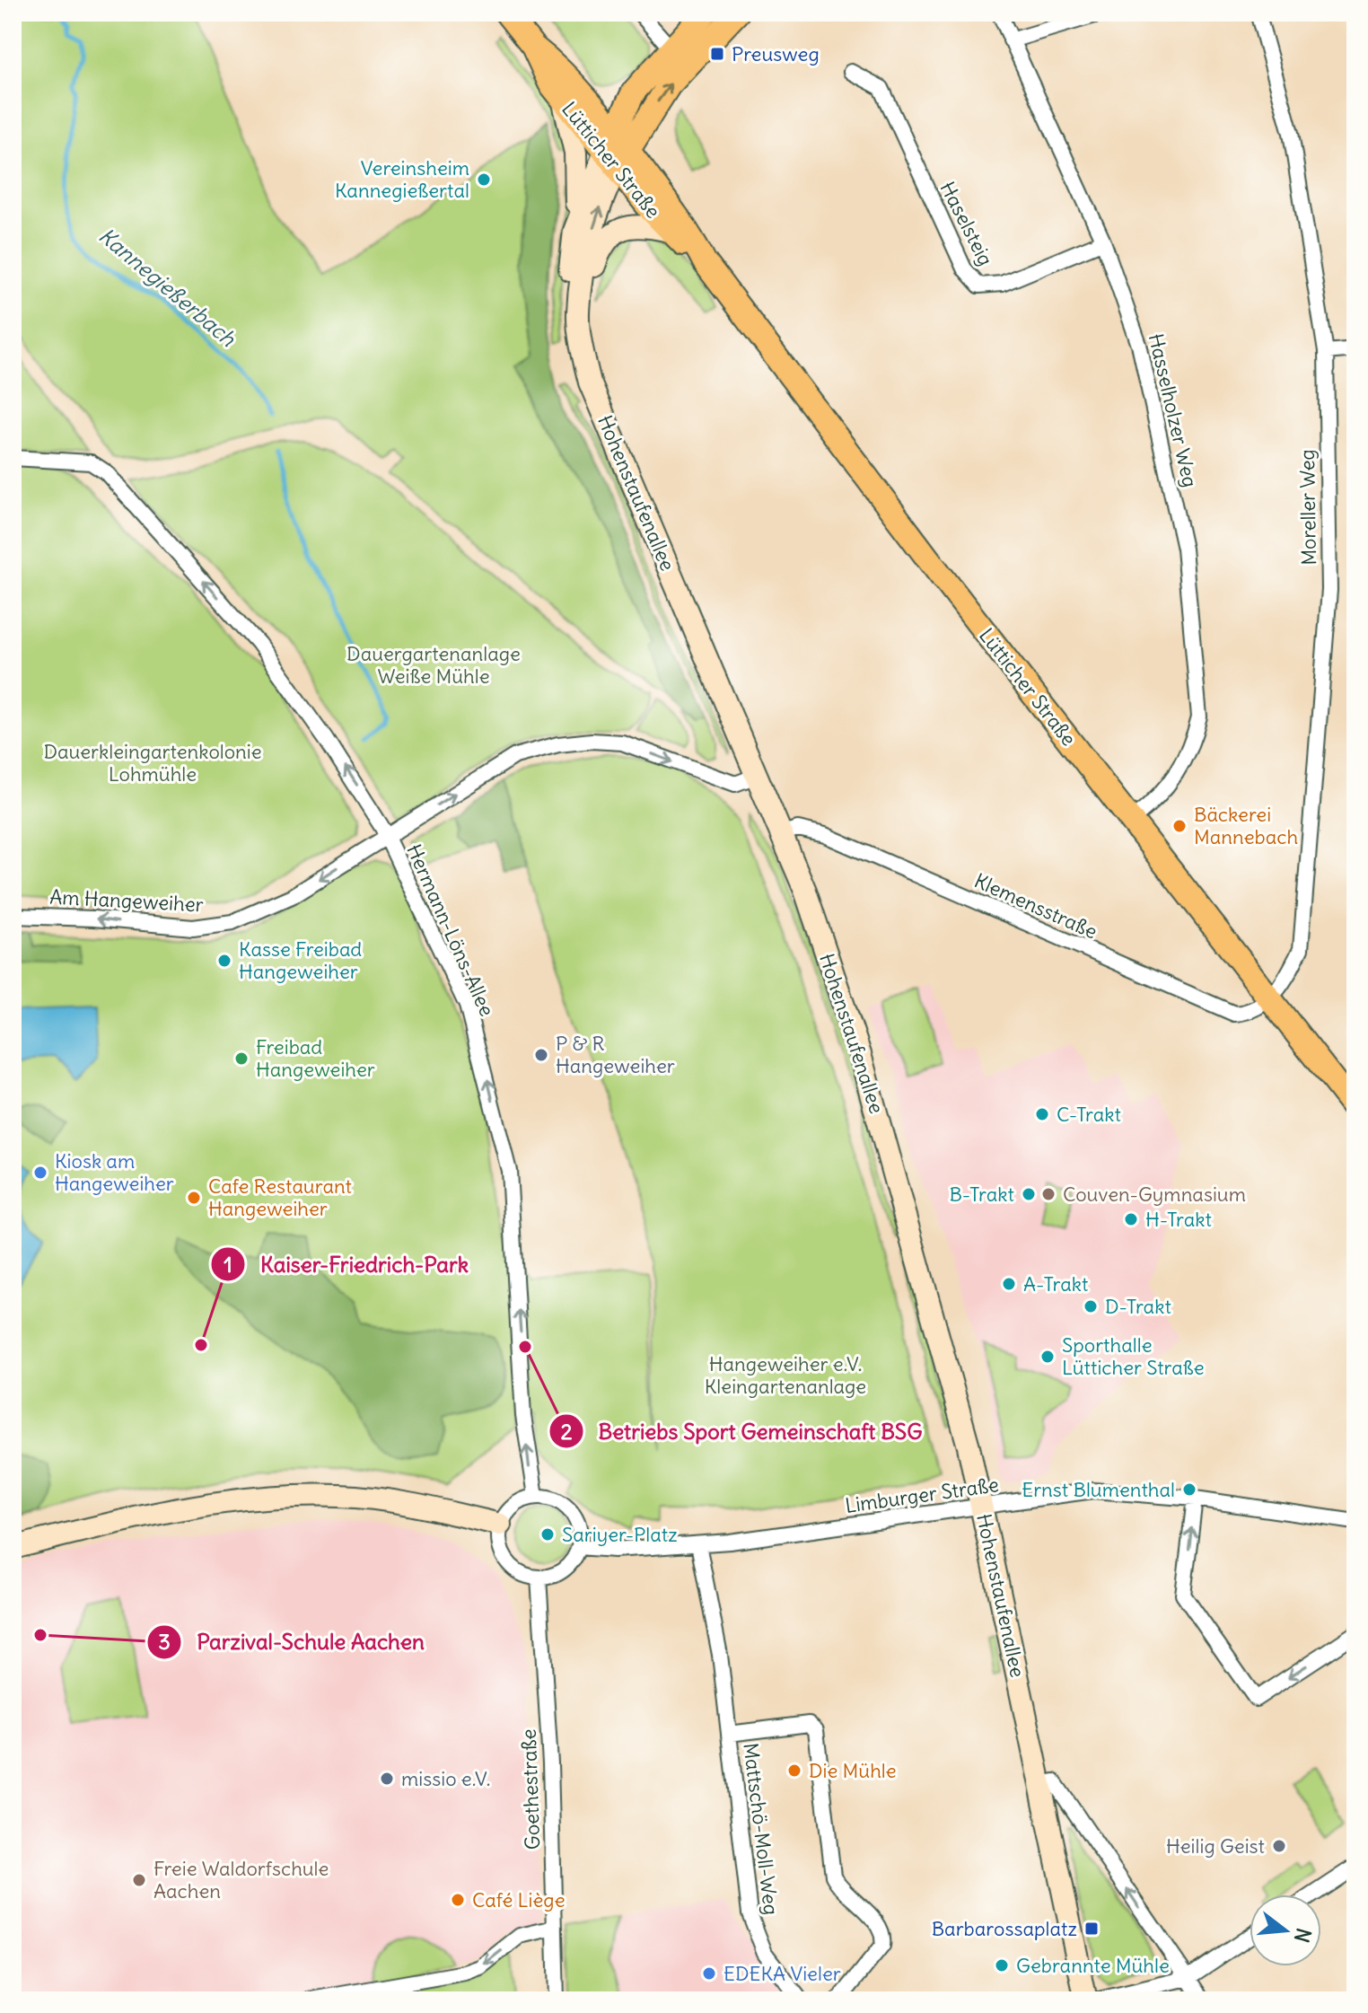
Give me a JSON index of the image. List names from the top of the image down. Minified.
{"streets":{"main road":["Lütticher Straße","Hohenstaufenallee"],"street":["Haselsteig","Hasselholzer Weg","Moreller Weg","Am Hangeweiher","Klemensstraße","Hermann-Löns-Allee","Limburger Straße","Goethestraße","Mattschö-Moll-Weg"]},"crossings":[["Lütticher Straße","Hasselholzer Weg"],["Lütticher Straße","Hohenstaufenallee"],["Lütticher Straße","Moreller Weg"],["Lütticher Straße","Klemensstraße"],["Haselsteig","Hasselholzer Weg"],["Hohenstaufenallee","Klemensstraße"],["Hohenstaufenallee","Limburger Straße"],["Moreller Weg","Klemensstraße"],["Am Hangeweiher","Hermann-Löns-Allee"],["Hermann-Löns-Allee","Limburger Straße"],["Hermann-Löns-Allee","Goethestraße"],["Limburger Straße","Goethestraße"],["Limburger Straße","Mattschö-Moll-Weg"]],"one_way":["Am Hangeweiher","Hermann-Löns-Allee"],"water":["Kannegießerbach"],"parks":["Dauergartenanlage Weiße Mühle","Dauerkleingartenkolonie Lohmühle","Hangeweiher e.V. Kleingartenanlage"],"places":{"transit":["Preusweg","Barbarossaplatz"],"other":["Vereinsheim Kannegießertal","Bäckerei Mannebach","Kasse Freibad Hangeweiher","P & R Hangeweiher","Freibad Hangeweiher","C-Trakt","Kiosk am Hangeweiher","B-Trakt","Couven-Gymnasium","Cafe Restaurant Hangeweiher","H-Trakt","A-Trakt","D-Trakt","Kaiser-Friedrich-Park","Betriebs Sport Gemeinschaft BSG","Sporthalle Lütticher Straße","Ernst Blumenthal","Sariyer-Platz","Parzival-Schule Aachen","Die Mühle","missio e.V.","Heilig Geist","Freie Waldorfschule Aachen","Café Liège","Gebrannte Mühle","EDEKA Vieler"]},"north":"right"}
